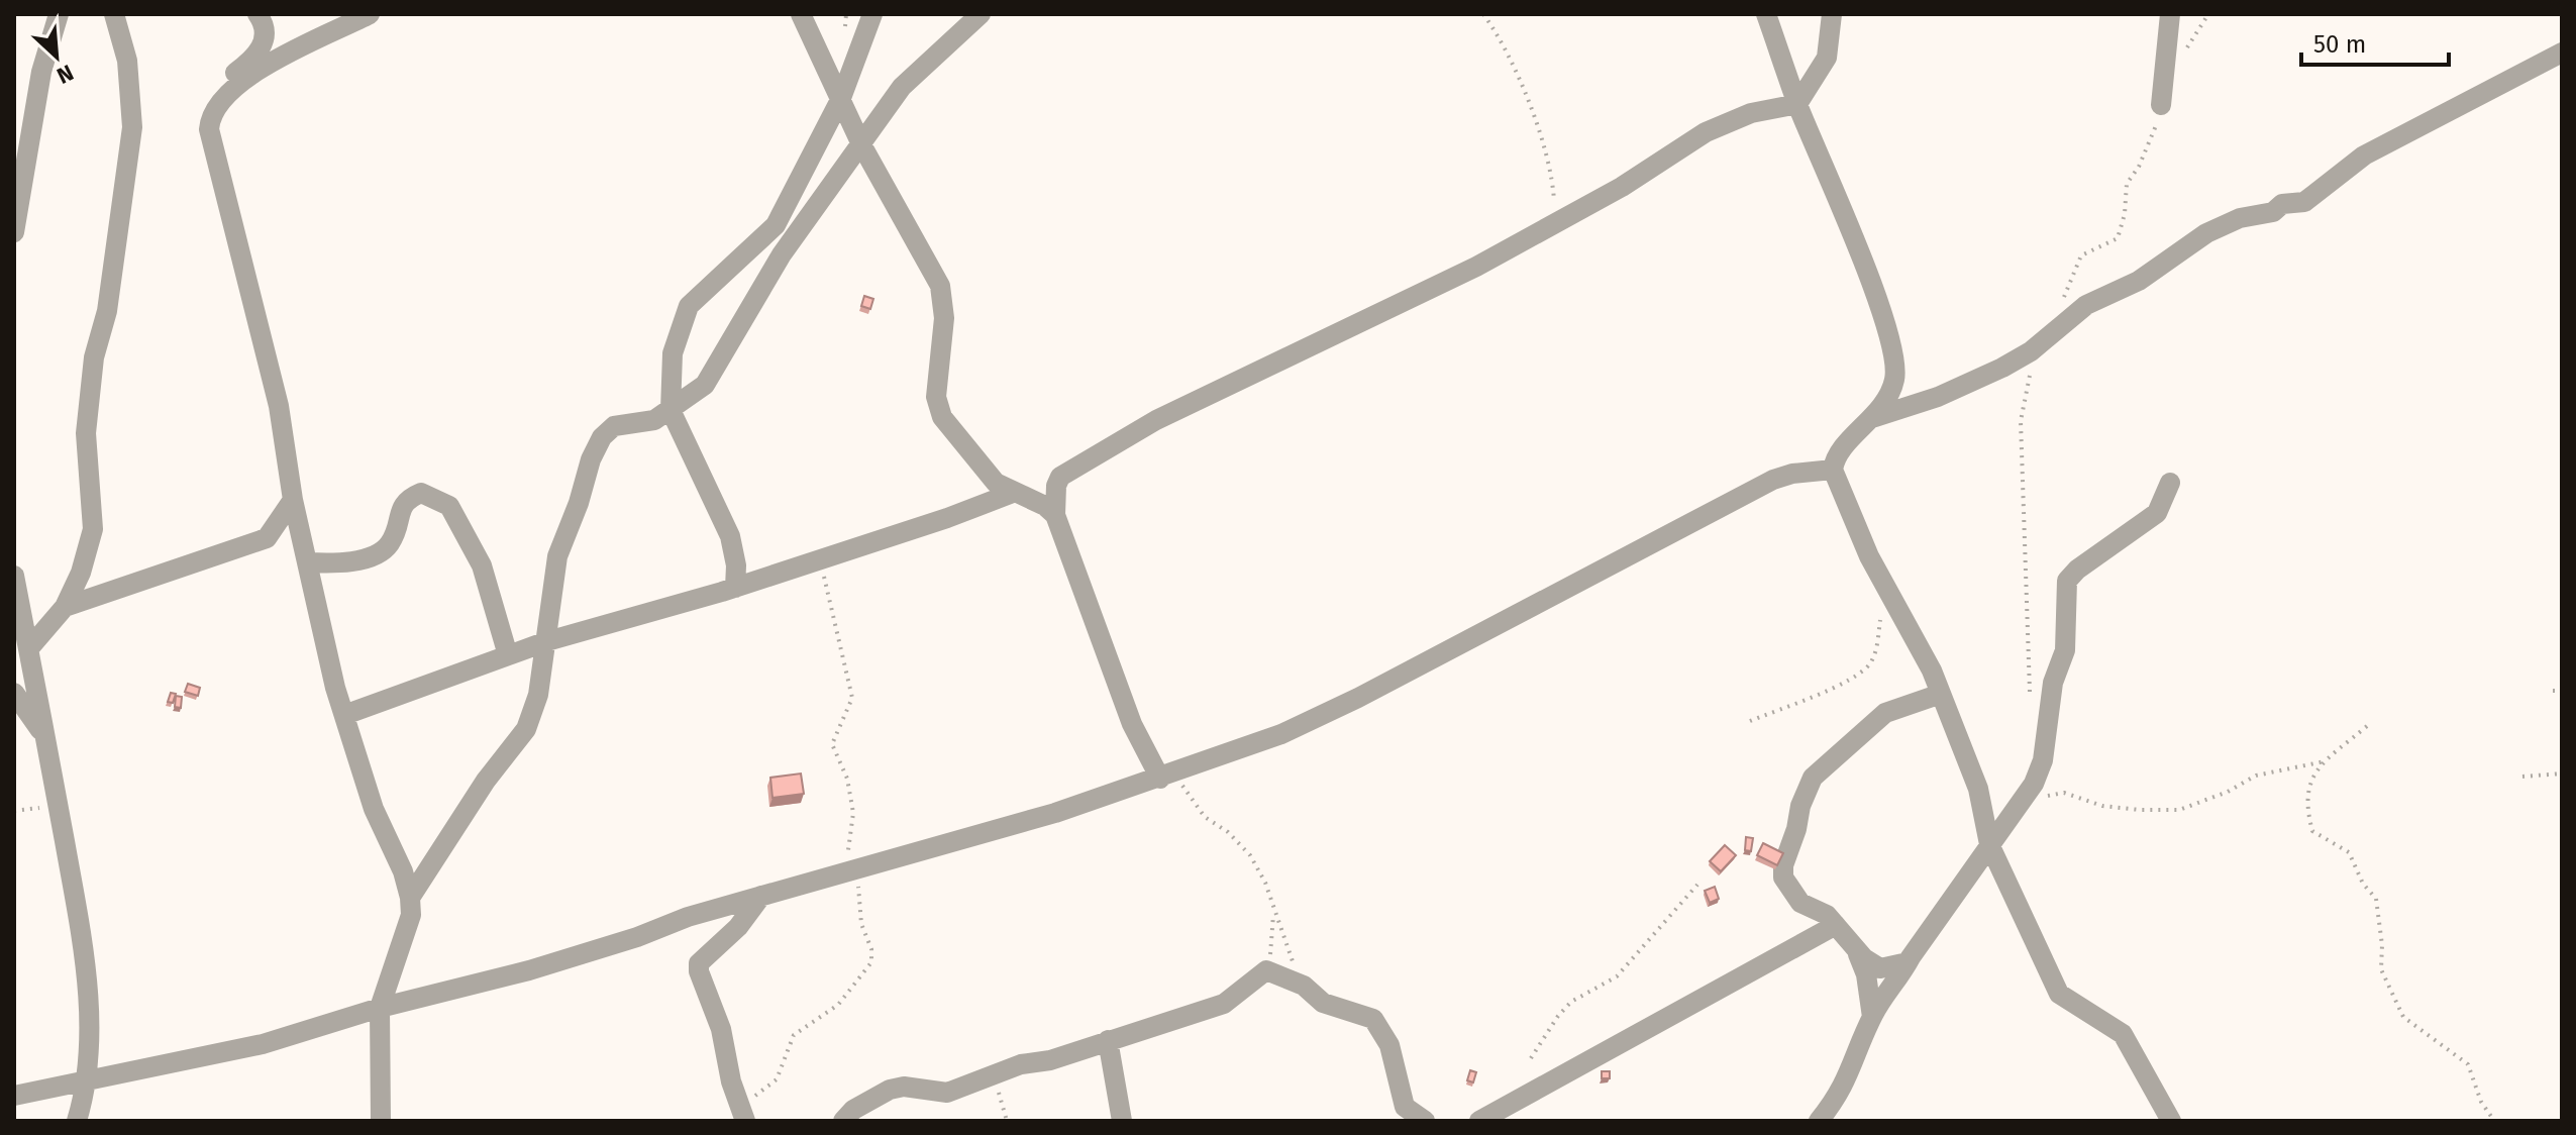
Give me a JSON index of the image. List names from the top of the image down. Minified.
{"scale_bar":"50 m","north":"bottom right"}
